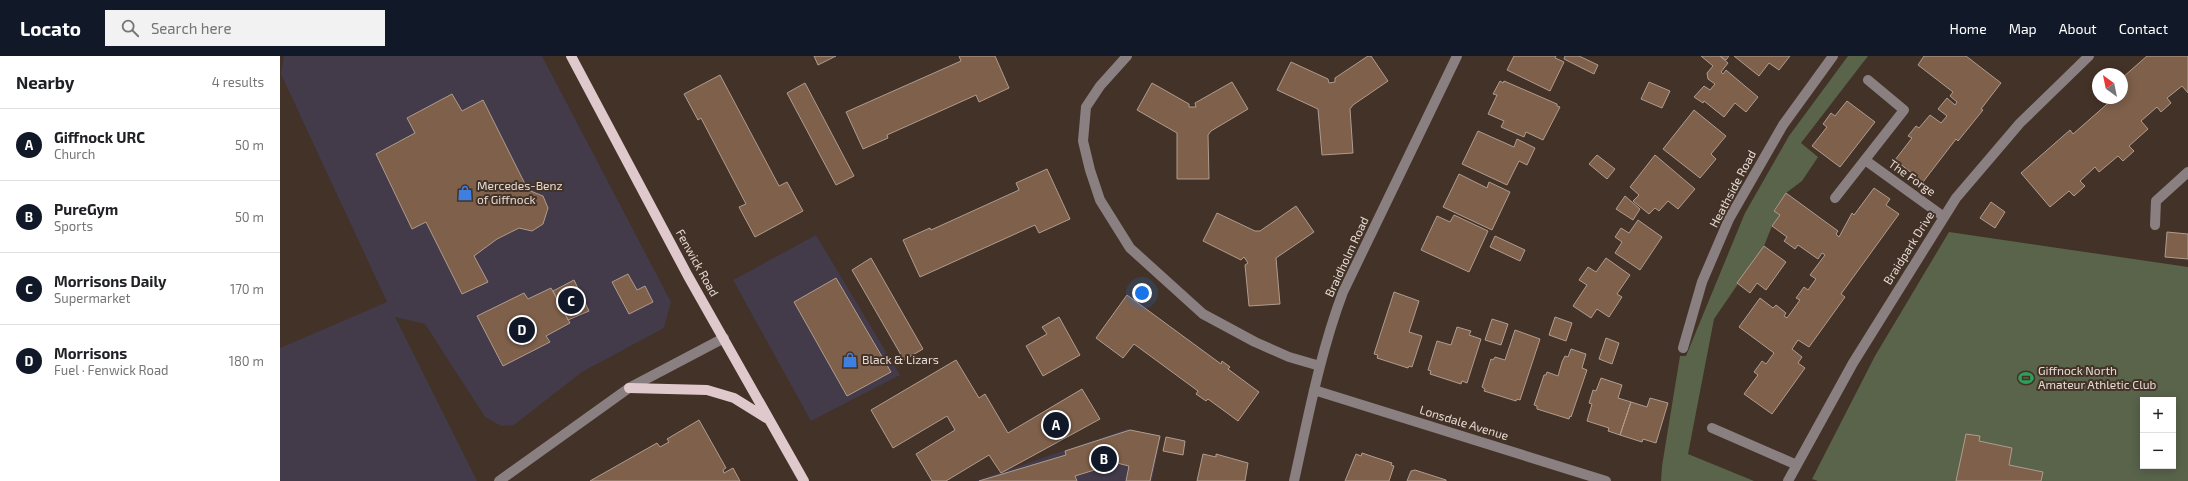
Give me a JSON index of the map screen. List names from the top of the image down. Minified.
{"streets":{"main road":["Fenwick Road"],"street":["The Forge","Heathside Road","Braidpark Drive","Braidholm Road","Lonsdale Avenue"]},"crossings":[["The Forge","Braidpark Drive"],["Braidholm Road","Lonsdale Avenue"]],"places":{"shop":["Mercedes-Benz of Giffnock","Black & Lizars"],"sports":["Giffnock North Amateur Athletic Club"]},"north":"top left","page":{"header":"Locato","search":"Search here","nav":["Home","Map","About","Contact"],"heading":["Nearby","4 results"],"list":[{"mark":"A","name":"Giffnock URC","note":"Church","value":"50 m"},{"mark":"B","name":"PureGym","note":"Sports","value":"50 m"},{"mark":"C","name":"Morrisons Daily","note":"Supermarket","value":"170 m"},{"mark":"D","name":"Morrisons","note":"Fuel · Fenwick Road","value":"180 m"}],"pins":["C","D","A","B"],"map_buttons":["+","−"]}}
